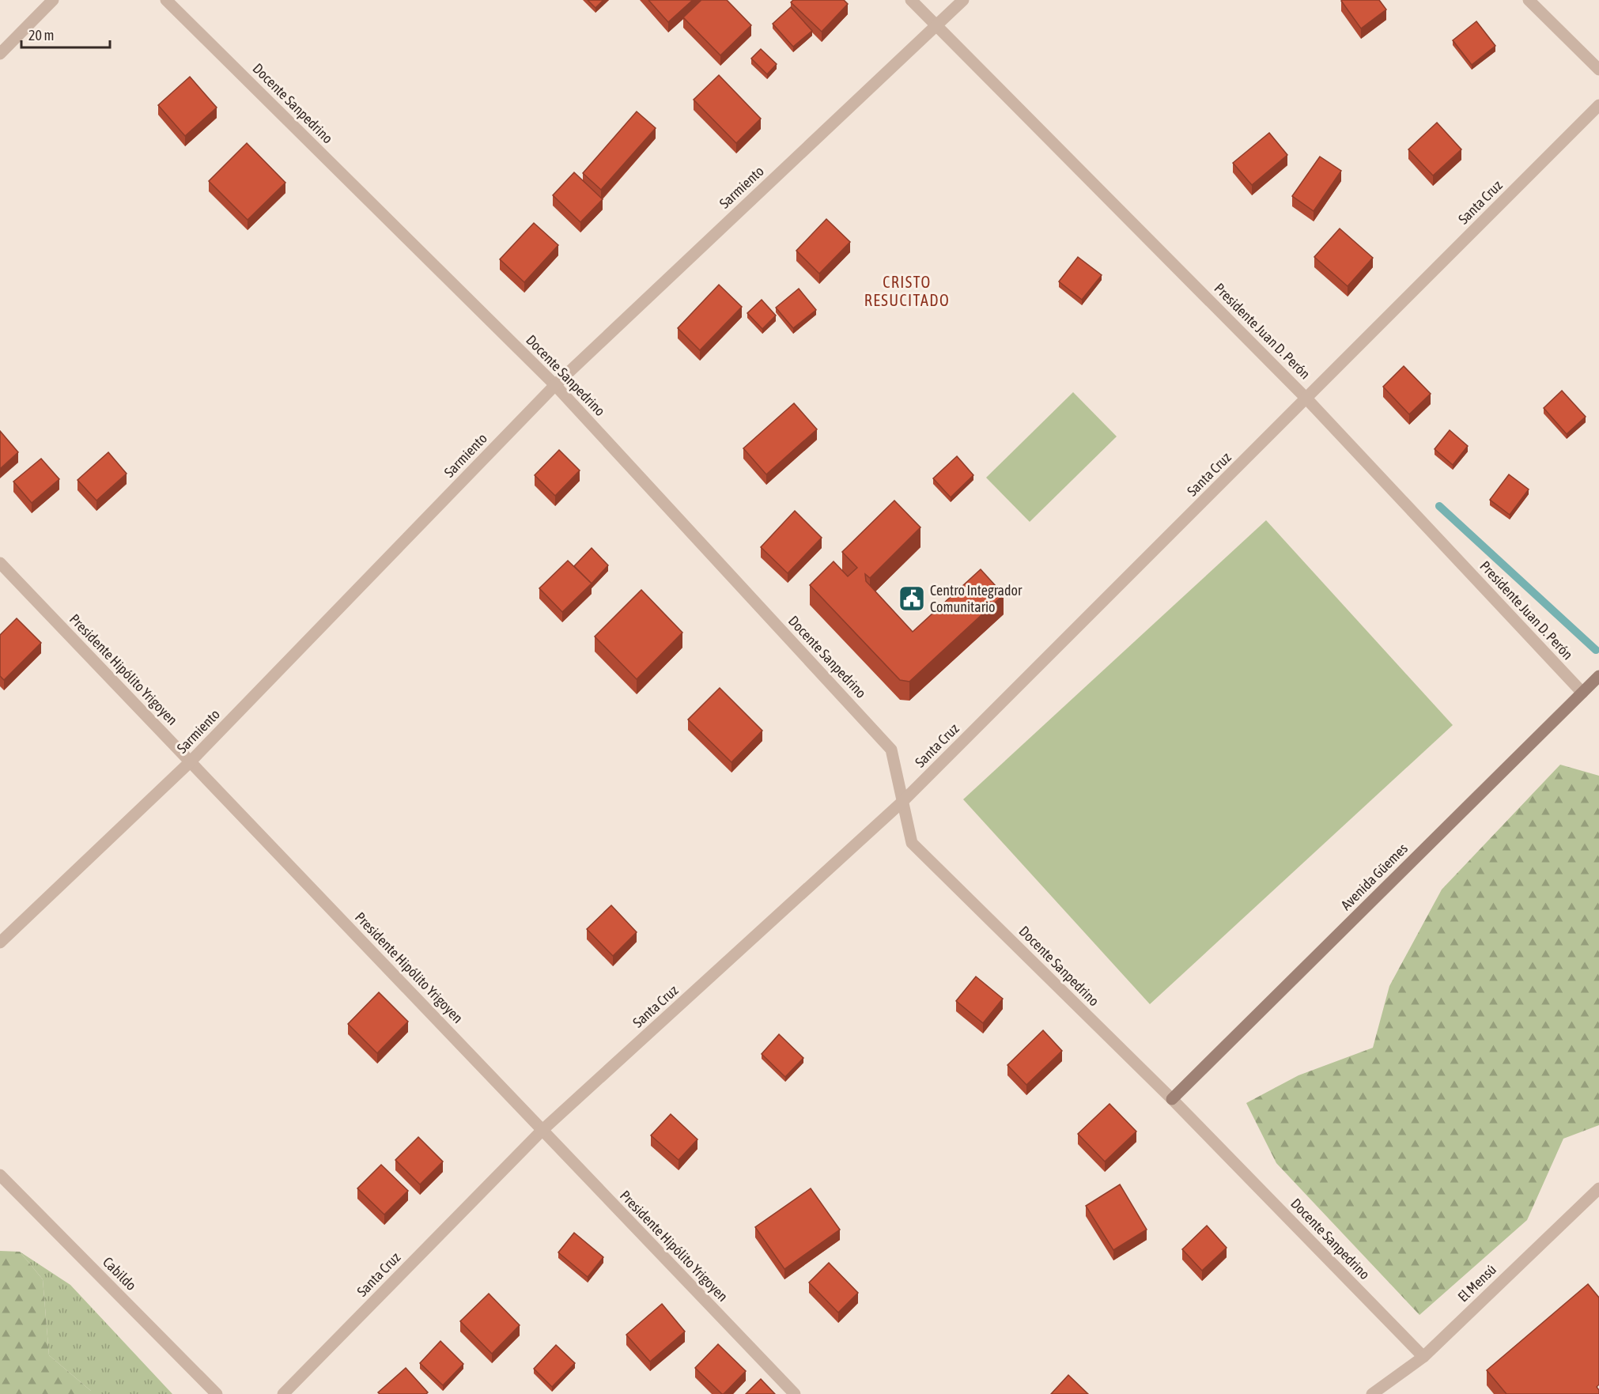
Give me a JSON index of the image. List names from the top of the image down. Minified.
{"streets":{"main road":["Avenida Güemes"],"street":["Docente Sanpedrino","Sarmiento","Santa Cruz","Presidente Juan D. Perón","Presidente Hipólito Yrigoyen","Cabildo","El Mensú"]},"crossings":[["Docente Sanpedrino","Sarmiento"],["Docente Sanpedrino","Santa Cruz"],["Docente Sanpedrino","Avenida Güemes"],["Docente Sanpedrino","El Mensú"],["Sarmiento","Presidente Juan D. Perón"],["Sarmiento","Presidente Hipólito Yrigoyen"],["Santa Cruz","Presidente Juan D. Perón"],["Santa Cruz","Presidente Hipólito Yrigoyen"],["Presidente Juan D. Perón","Avenida Güemes"]],"districts":["CRISTO RESUCITADO"],"places":{"public building":["Centro Integrador Comunitario"]},"scale_bar":"20 m"}
